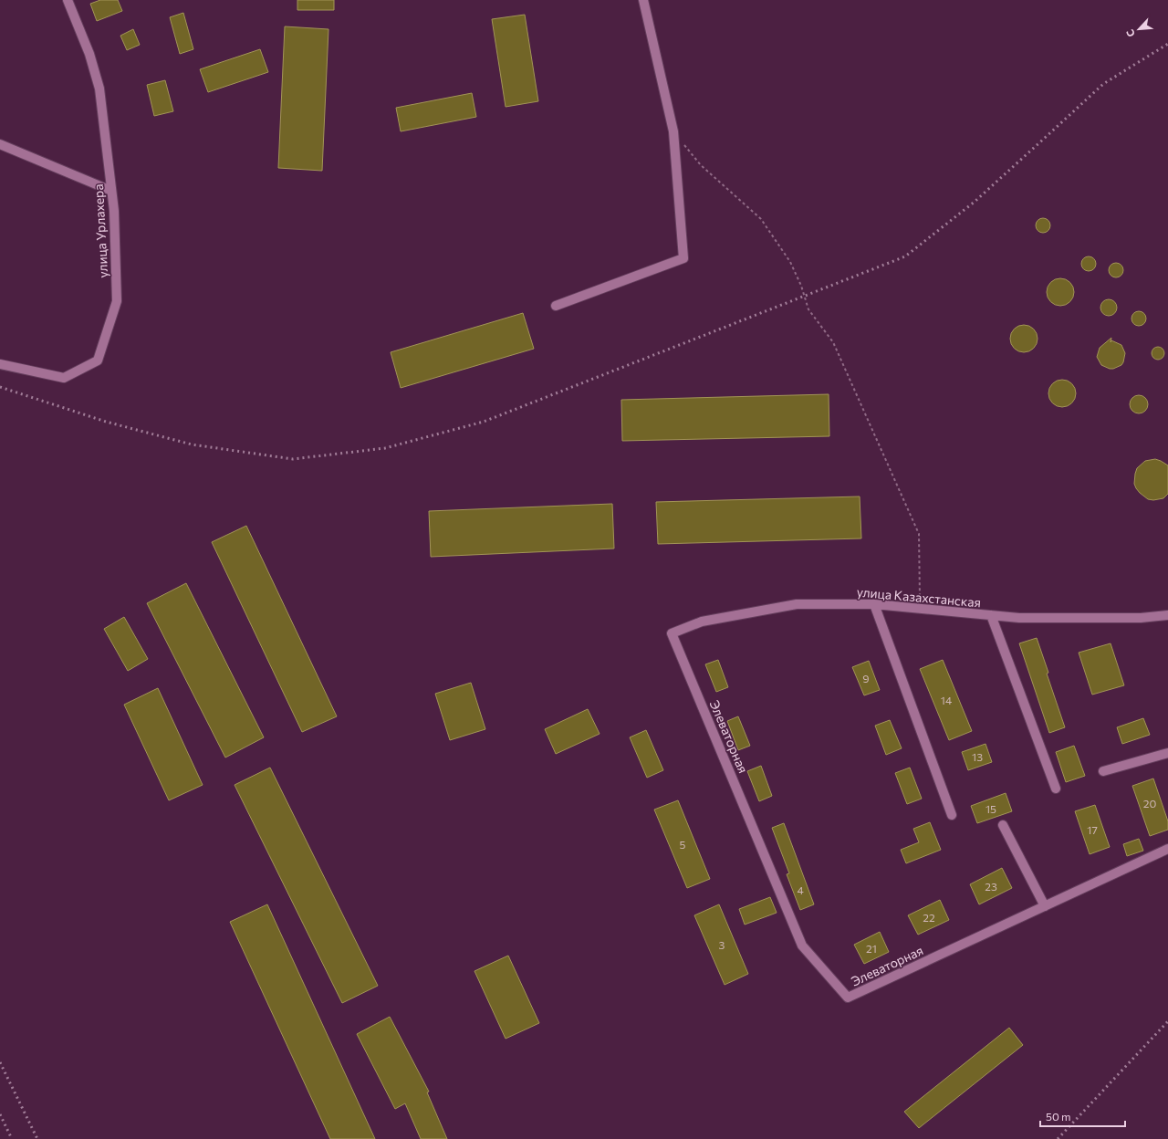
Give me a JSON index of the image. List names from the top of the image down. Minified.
{"streets":{"street":["улица Урлахера","улица Казахстанская","Элеваторная"]},"crossings":[["улица Казахстанская","Элеваторная"]],"house_numbers":["9","14","13","20","15","17","5","23","4","22","3","21"],"scale_bar":"50 m","north":"bottom left"}
